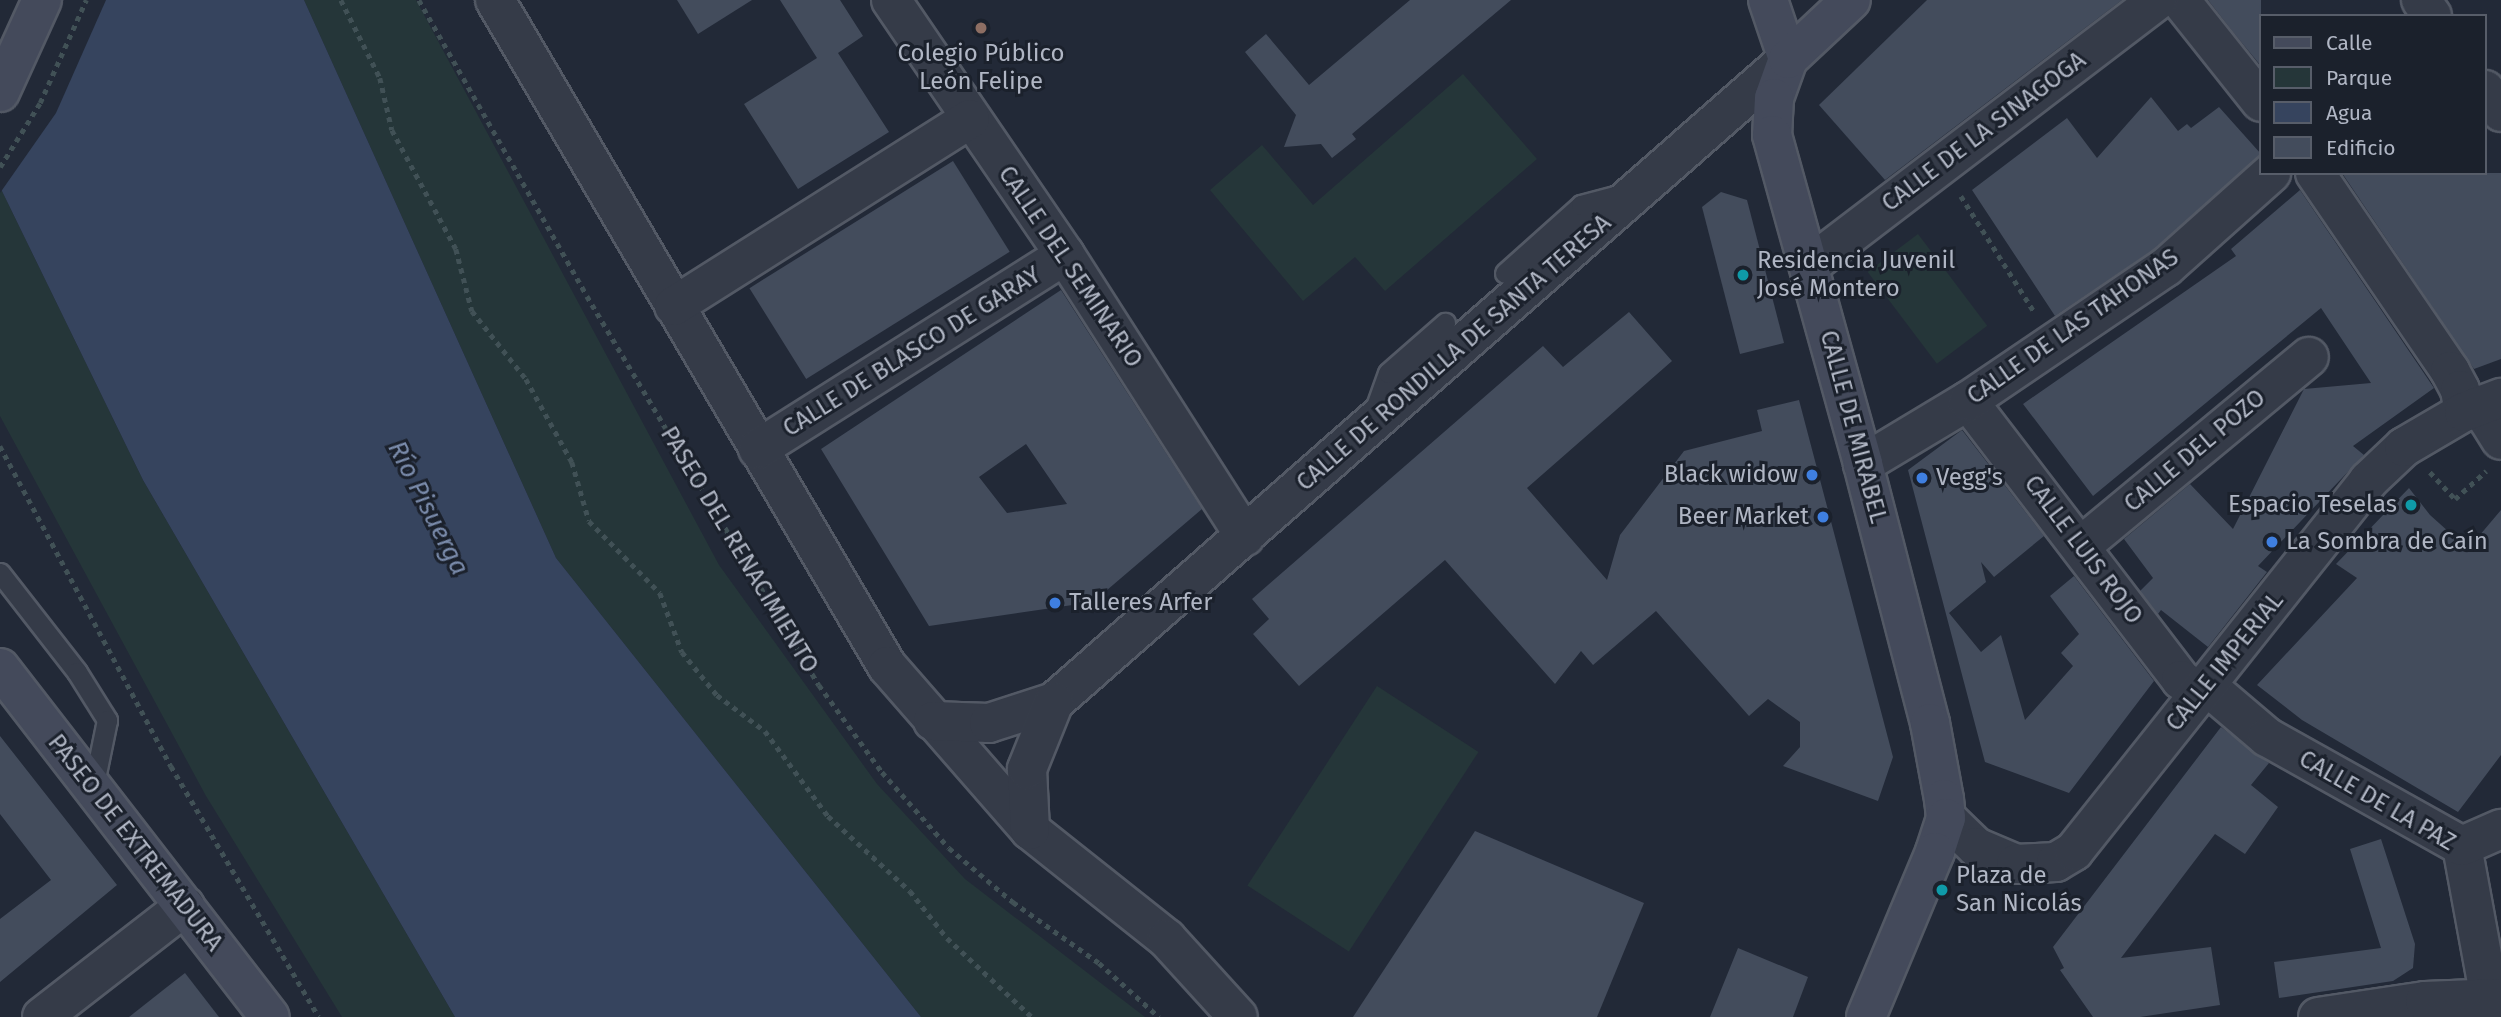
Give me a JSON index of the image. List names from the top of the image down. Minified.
{"streets":{"main road":["CALLE DE RONDILLA DE SANTA TERESA","CALLE DE MIRABEL","PASEO DE EXTREMADURA"],"street":["CALLE DE LA SINAGOGA","CALLE DEL SEMINARIO","CALLE DE LAS TAHONAS","CALLE DE BLASCO DE GARAY","CALLE DEL POZO","CALLE LUIS ROJO","CALLE IMPERIAL","CALLE DE LA PAZ"],"path":["PASEO DEL RENACIMIENTO"]},"crossings":[["CALLE DE LA SINAGOGA","CALLE DE MIRABEL"],["CALLE DEL SEMINARIO","CALLE DE BLASCO DE GARAY"],["CALLE DEL SEMINARIO","CALLE DE RONDILLA DE SANTA TERESA"],["CALLE DE LAS TAHONAS","CALLE DE MIRABEL"],["CALLE DE LAS TAHONAS","CALLE LUIS ROJO"],["CALLE DE RONDILLA DE SANTA TERESA","CALLE DE MIRABEL"],["CALLE DE MIRABEL","CALLE IMPERIAL"],["CALLE DEL POZO","CALLE LUIS ROJO"],["CALLE LUIS ROJO","CALLE IMPERIAL"],["CALLE LUIS ROJO","CALLE DE LA PAZ"],["CALLE IMPERIAL","CALLE DE LA PAZ"]],"water":["Río Pisuerga"],"places":["Colegio Público León Felipe","Residencia Juvenil José Montero","Black widow","Vegg's","Espacio Teselas","Beer Market","La Sombra de Caín","Talleres Arfer","Plaza de San Nicolás"],"legend":["Calle","Parque","Agua","Edificio"]}
